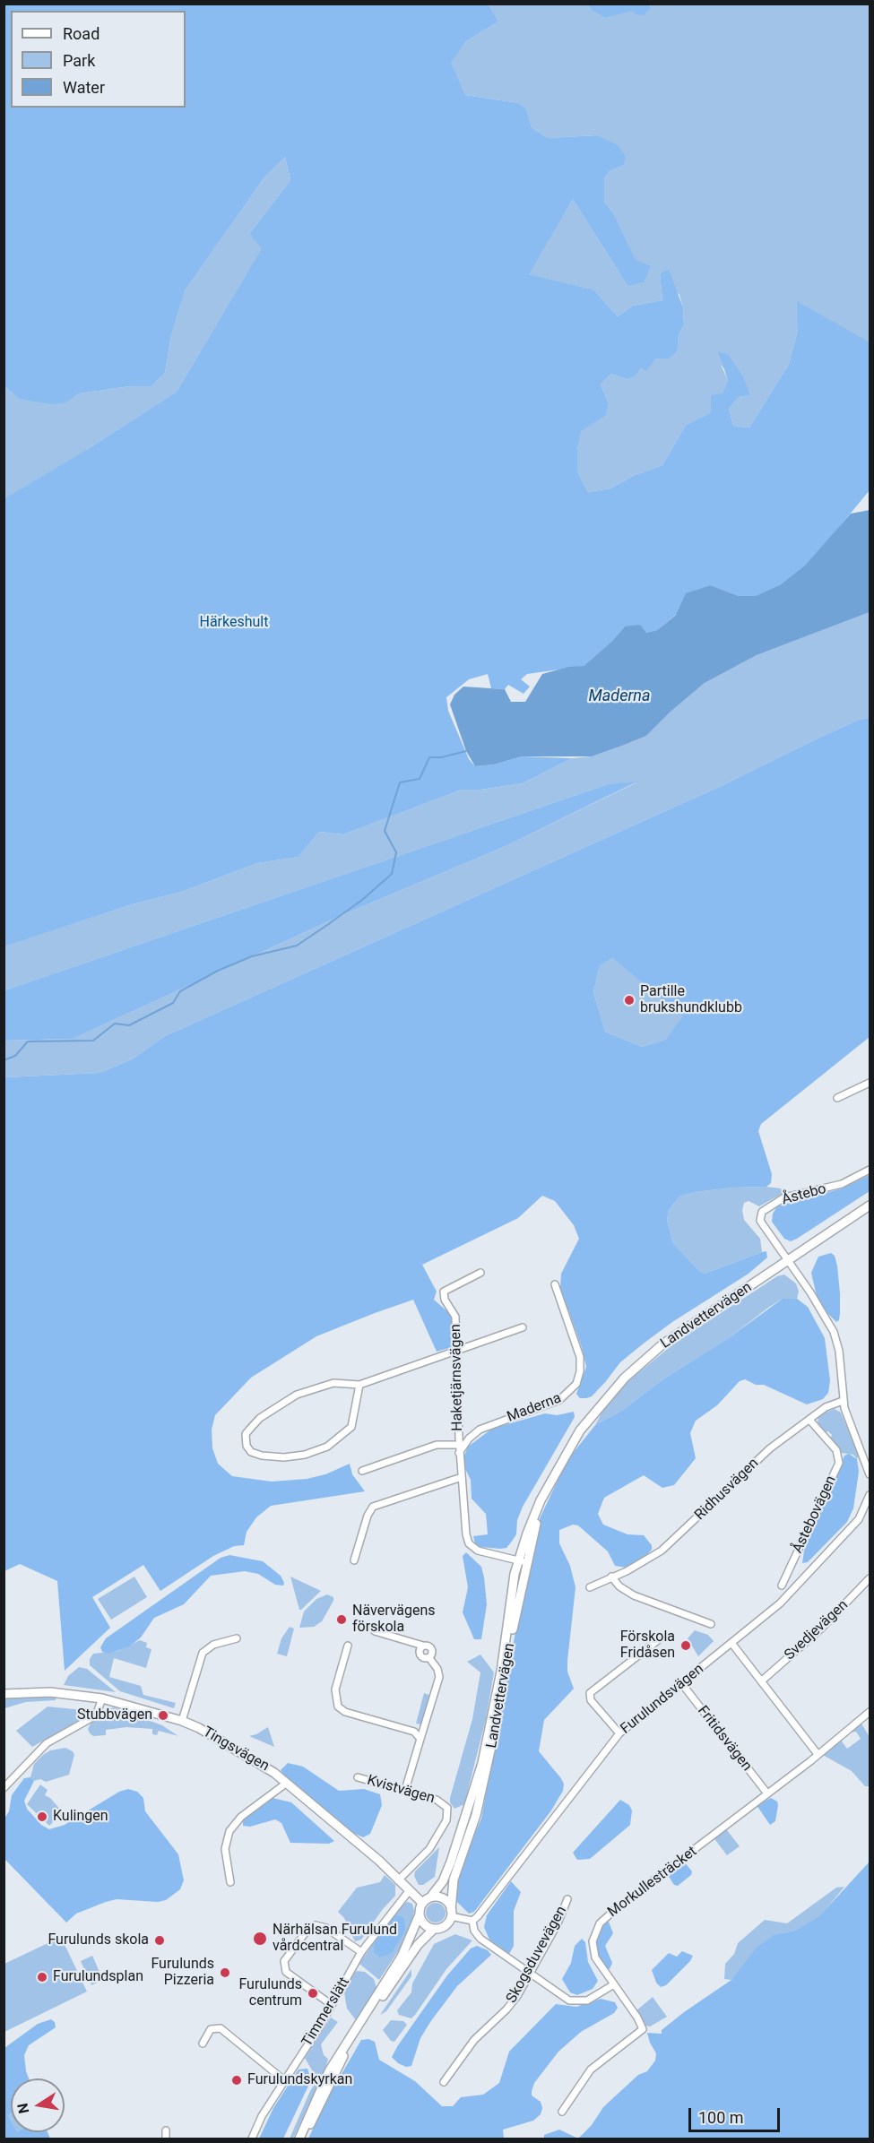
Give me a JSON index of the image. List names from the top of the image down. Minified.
{"streets":{"street":["Åstebo","Landvettervägen","Haketjärnsvägen","Maderna","Ridhusvägen","Åstebovägen","Svedjevägen","Furulundsvägen","Fritidsvägen","Tingsvägen","Kvistvägen","Morkullesträcket","Skogsduvevägen","Timmerslätt"]},"crossings":[["Åstebo","Landvettervägen"],["Landvettervägen","Haketjärnsvägen"],["Landvettervägen","Tingsvägen"],["Haketjärnsvägen","Maderna"],["Ridhusvägen","Åstebovägen"],["Furulundsvägen","Fritidsvägen"],["Fritidsvägen","Morkullesträcket"],["Tingsvägen","Kvistvägen"],["Tingsvägen","Timmerslätt"]],"water":["Maderna"],"parks":["Härkeshult"],"places":["Partille brukshundklubb","Nävervägens förskola","Förskola Fridåsen","Stubbvägen","Kulingen","Närhälsan Furulund vårdcentral","Furulunds skola","Furulunds Pizzeria","Furulundsplan","Furulunds centrum","Furulundskyrkan"],"legend":["Road","Park","Water"],"scale_bar":"100 m","north":"left"}
